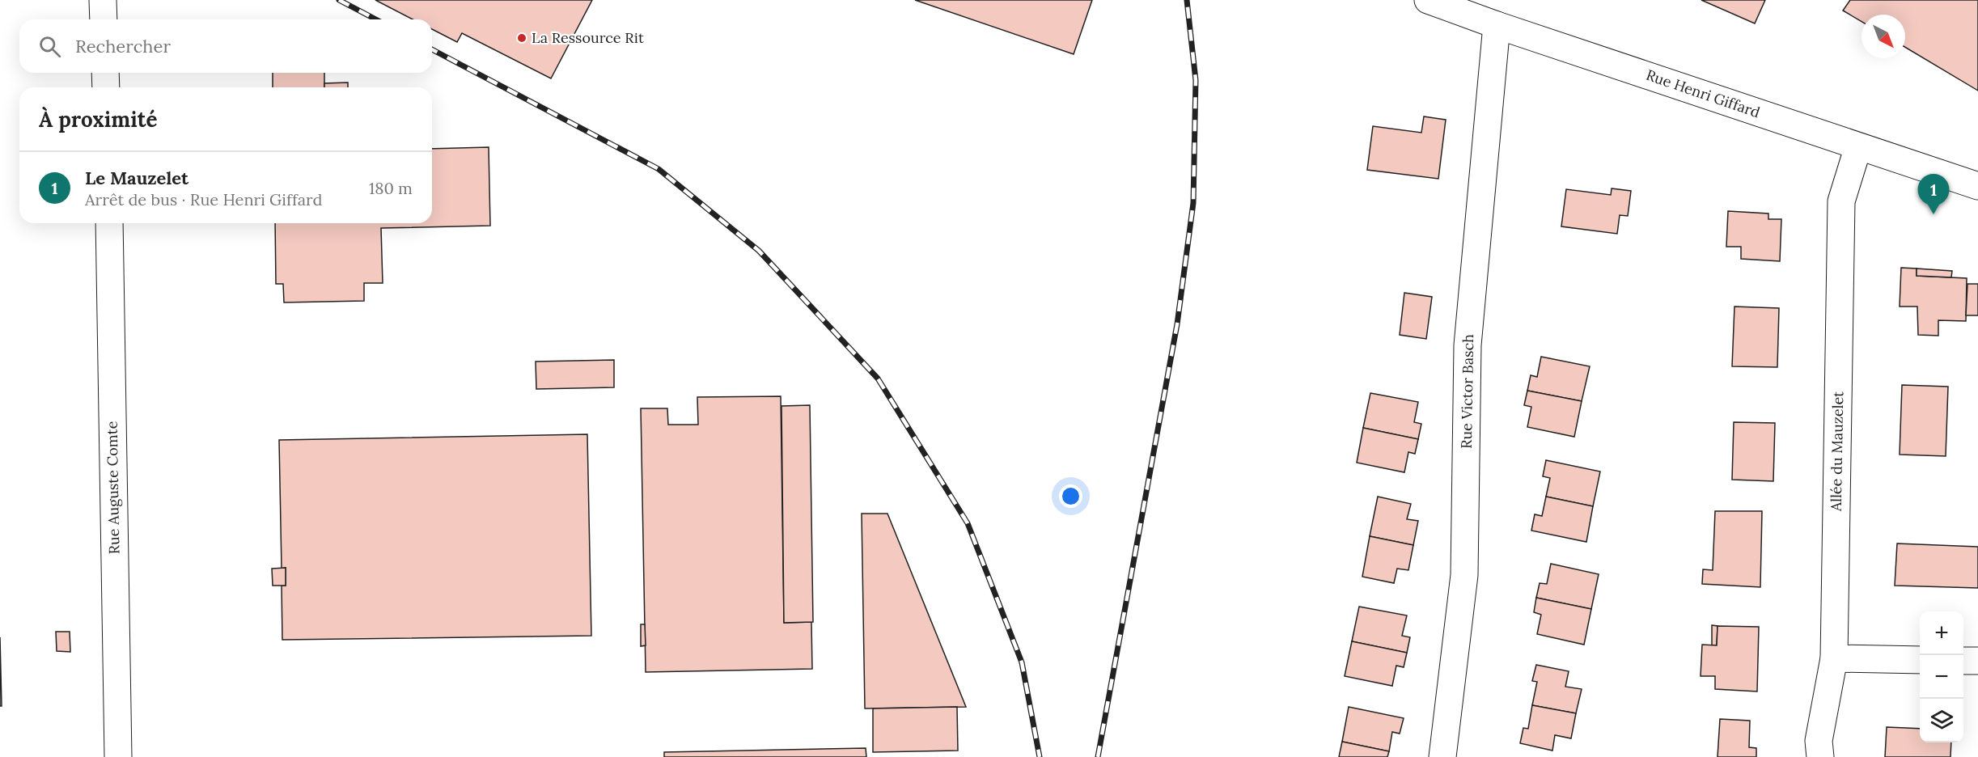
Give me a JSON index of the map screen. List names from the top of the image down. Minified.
{"streets":{"street":["Rue Henri Giffard","Rue Victor Basch","Allée du Mauzelet","Rue Auguste Comte"]},"crossings":[["Rue Henri Giffard","Rue Victor Basch"],["Rue Henri Giffard","Allée du Mauzelet"]],"places":["La Ressource Rit"],"north":"bottom right","page":{"search":"Rechercher","heading":"À proximité","list":[{"mark":"1","name":"Le Mauzelet","note":"Arrêt de bus · Rue Henri Giffard","value":"180 m"}],"pins":"1","map_buttons":["+","−"]}}
